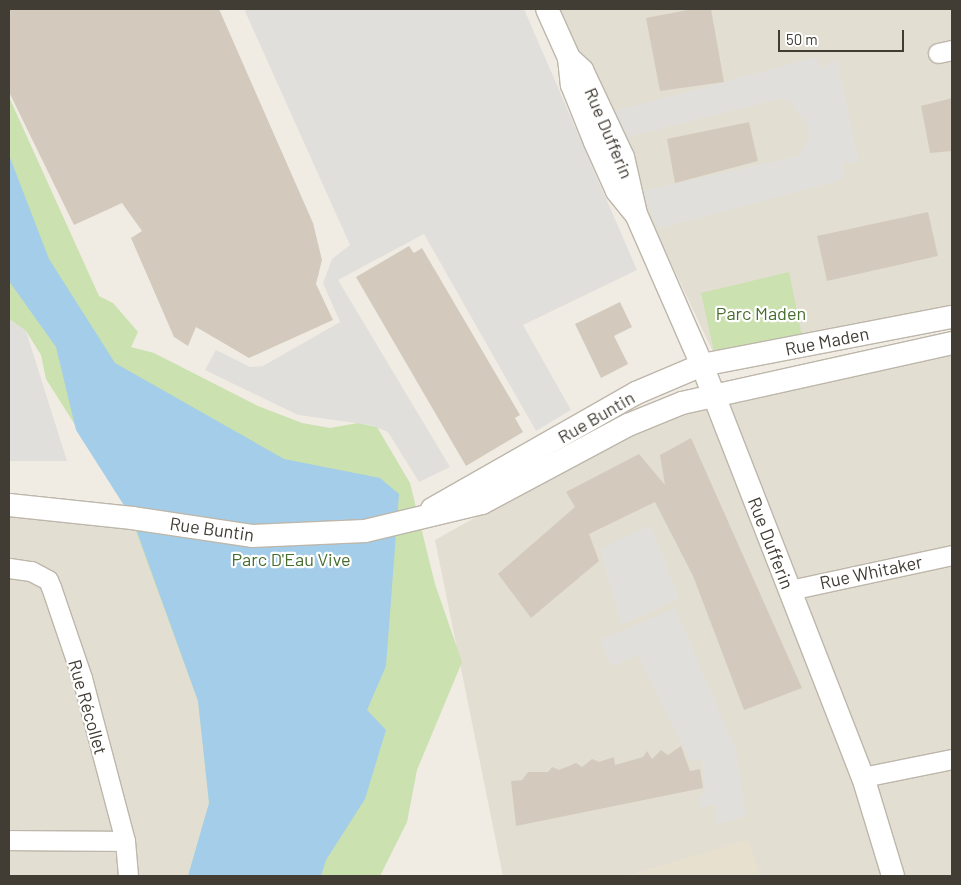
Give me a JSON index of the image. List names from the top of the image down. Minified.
{"streets":{"street":["Rue Dufferin","Rue Maden","Rue Buntin","Rue Whitaker","Rue Récollet"]},"crossings":[["Rue Dufferin","Rue Maden"],["Rue Dufferin","Rue Buntin"],["Rue Dufferin","Rue Whitaker"],["Rue Maden","Rue Buntin"]],"parks":["Parc Maden","Parc D'Eau Vive"],"scale_bar":"50 m"}
